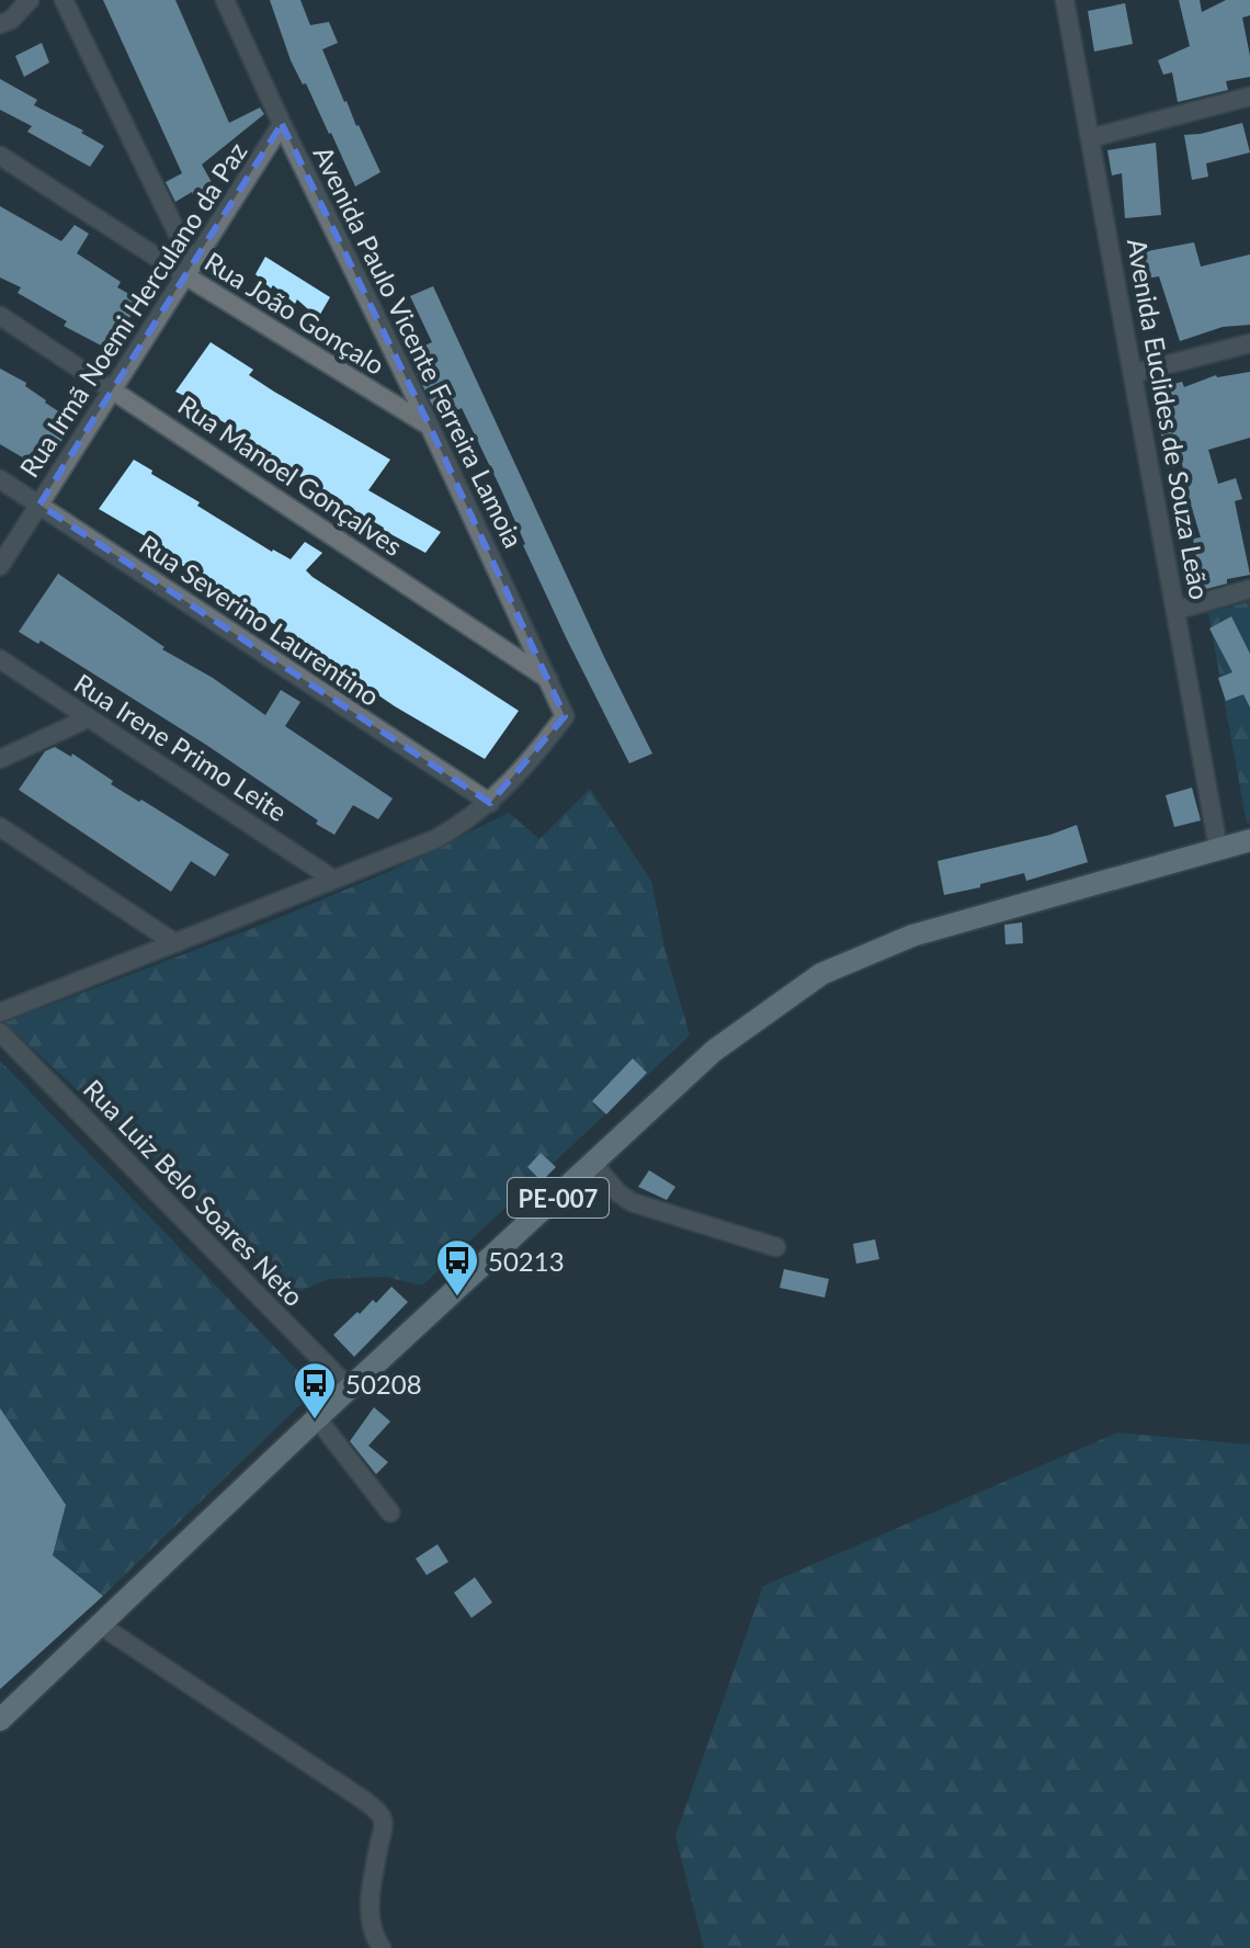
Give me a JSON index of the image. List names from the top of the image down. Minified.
{"streets":{"main road":["PE-007"],"street":["Rua Irmã Noemi Herculano da Paz","Rua João Gonçalo","Avenida Paulo Vicente Ferreira Lamoia","Avenida Euclides de Souza Leão","Rua Manoel Gonçalves","Rua Severino Laurentino","Rua Irene Primo Leite","Rua Luiz Belo Soares Neto"]},"crossings":[["Rua Irmã Noemi Herculano da Paz","Rua João Gonçalo"],["Rua Irmã Noemi Herculano da Paz","Avenida Paulo Vicente Ferreira Lamoia"],["Rua Irmã Noemi Herculano da Paz","Rua Manoel Gonçalves"],["Rua Irmã Noemi Herculano da Paz","Rua Severino Laurentino"],["Rua João Gonçalo","Avenida Paulo Vicente Ferreira Lamoia"],["Avenida Paulo Vicente Ferreira Lamoia","Rua Manoel Gonçalves"],["Avenida Paulo Vicente Ferreira Lamoia","Rua Severino Laurentino"],["Avenida Euclides de Souza Leão","PE-007"],["Rua Luiz Belo Soares Neto","PE-007"]],"places":{"bus stop":["50213","50208"]}}
